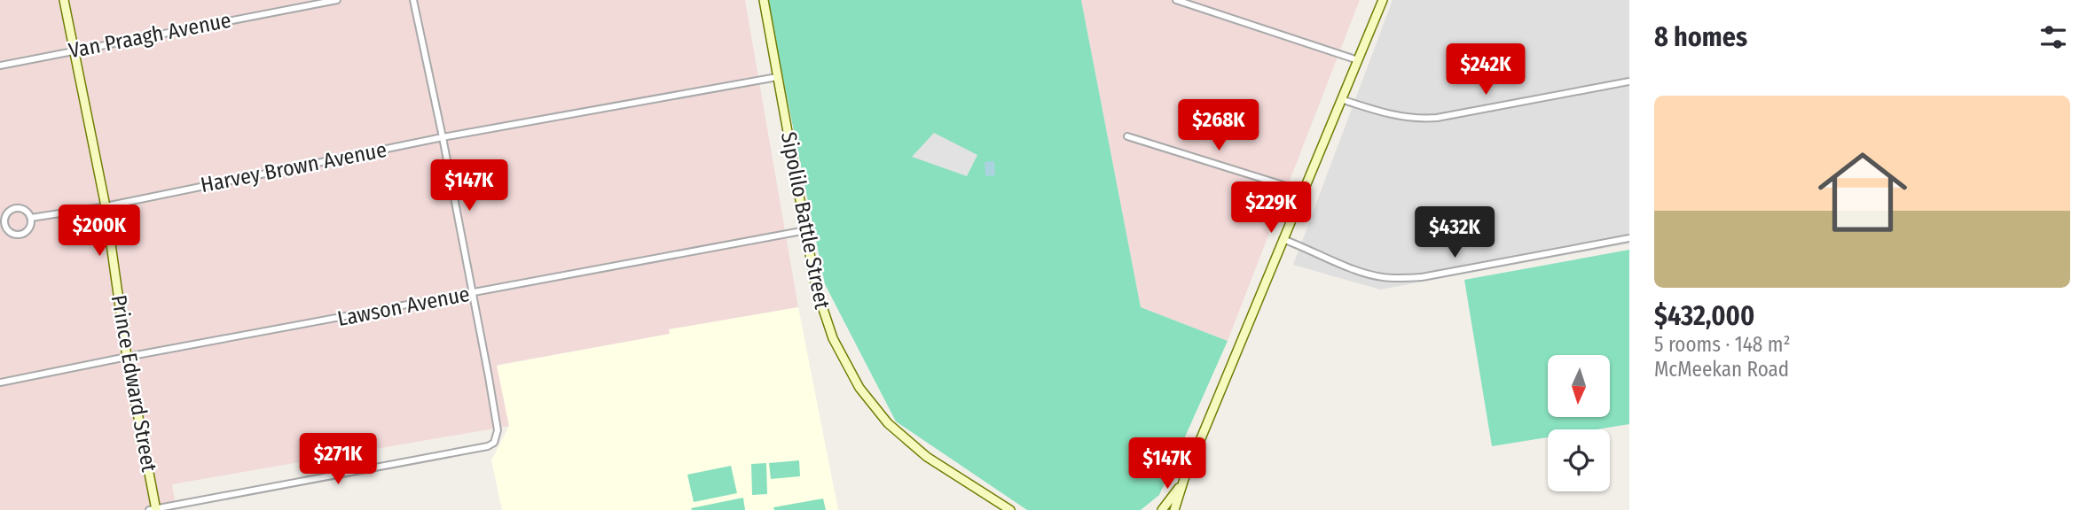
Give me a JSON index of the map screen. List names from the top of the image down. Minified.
{"streets":{"main road":["Sipolilo Battle Street","Prince Edward Street"],"street":["Van Praagh Avenue","Harvey Brown Avenue","Lawson Avenue"]},"crossings":[["Van Praagh Avenue","Prince Edward Street"],["Harvey Brown Avenue","Sipolilo Battle Street"],["Harvey Brown Avenue","Prince Edward Street"],["Sipolilo Battle Street","Lawson Avenue"],["Lawson Avenue","Prince Edward Street"]],"north":"bottom","page":{"heading":"8 homes","price":["$242K","$268K","$147K","$229K","$200K","$432K","$271K","$147K"],"list":[{"name":"$432,000","note":"5 rooms · 148 m² · McMeekan Road"}]}}
